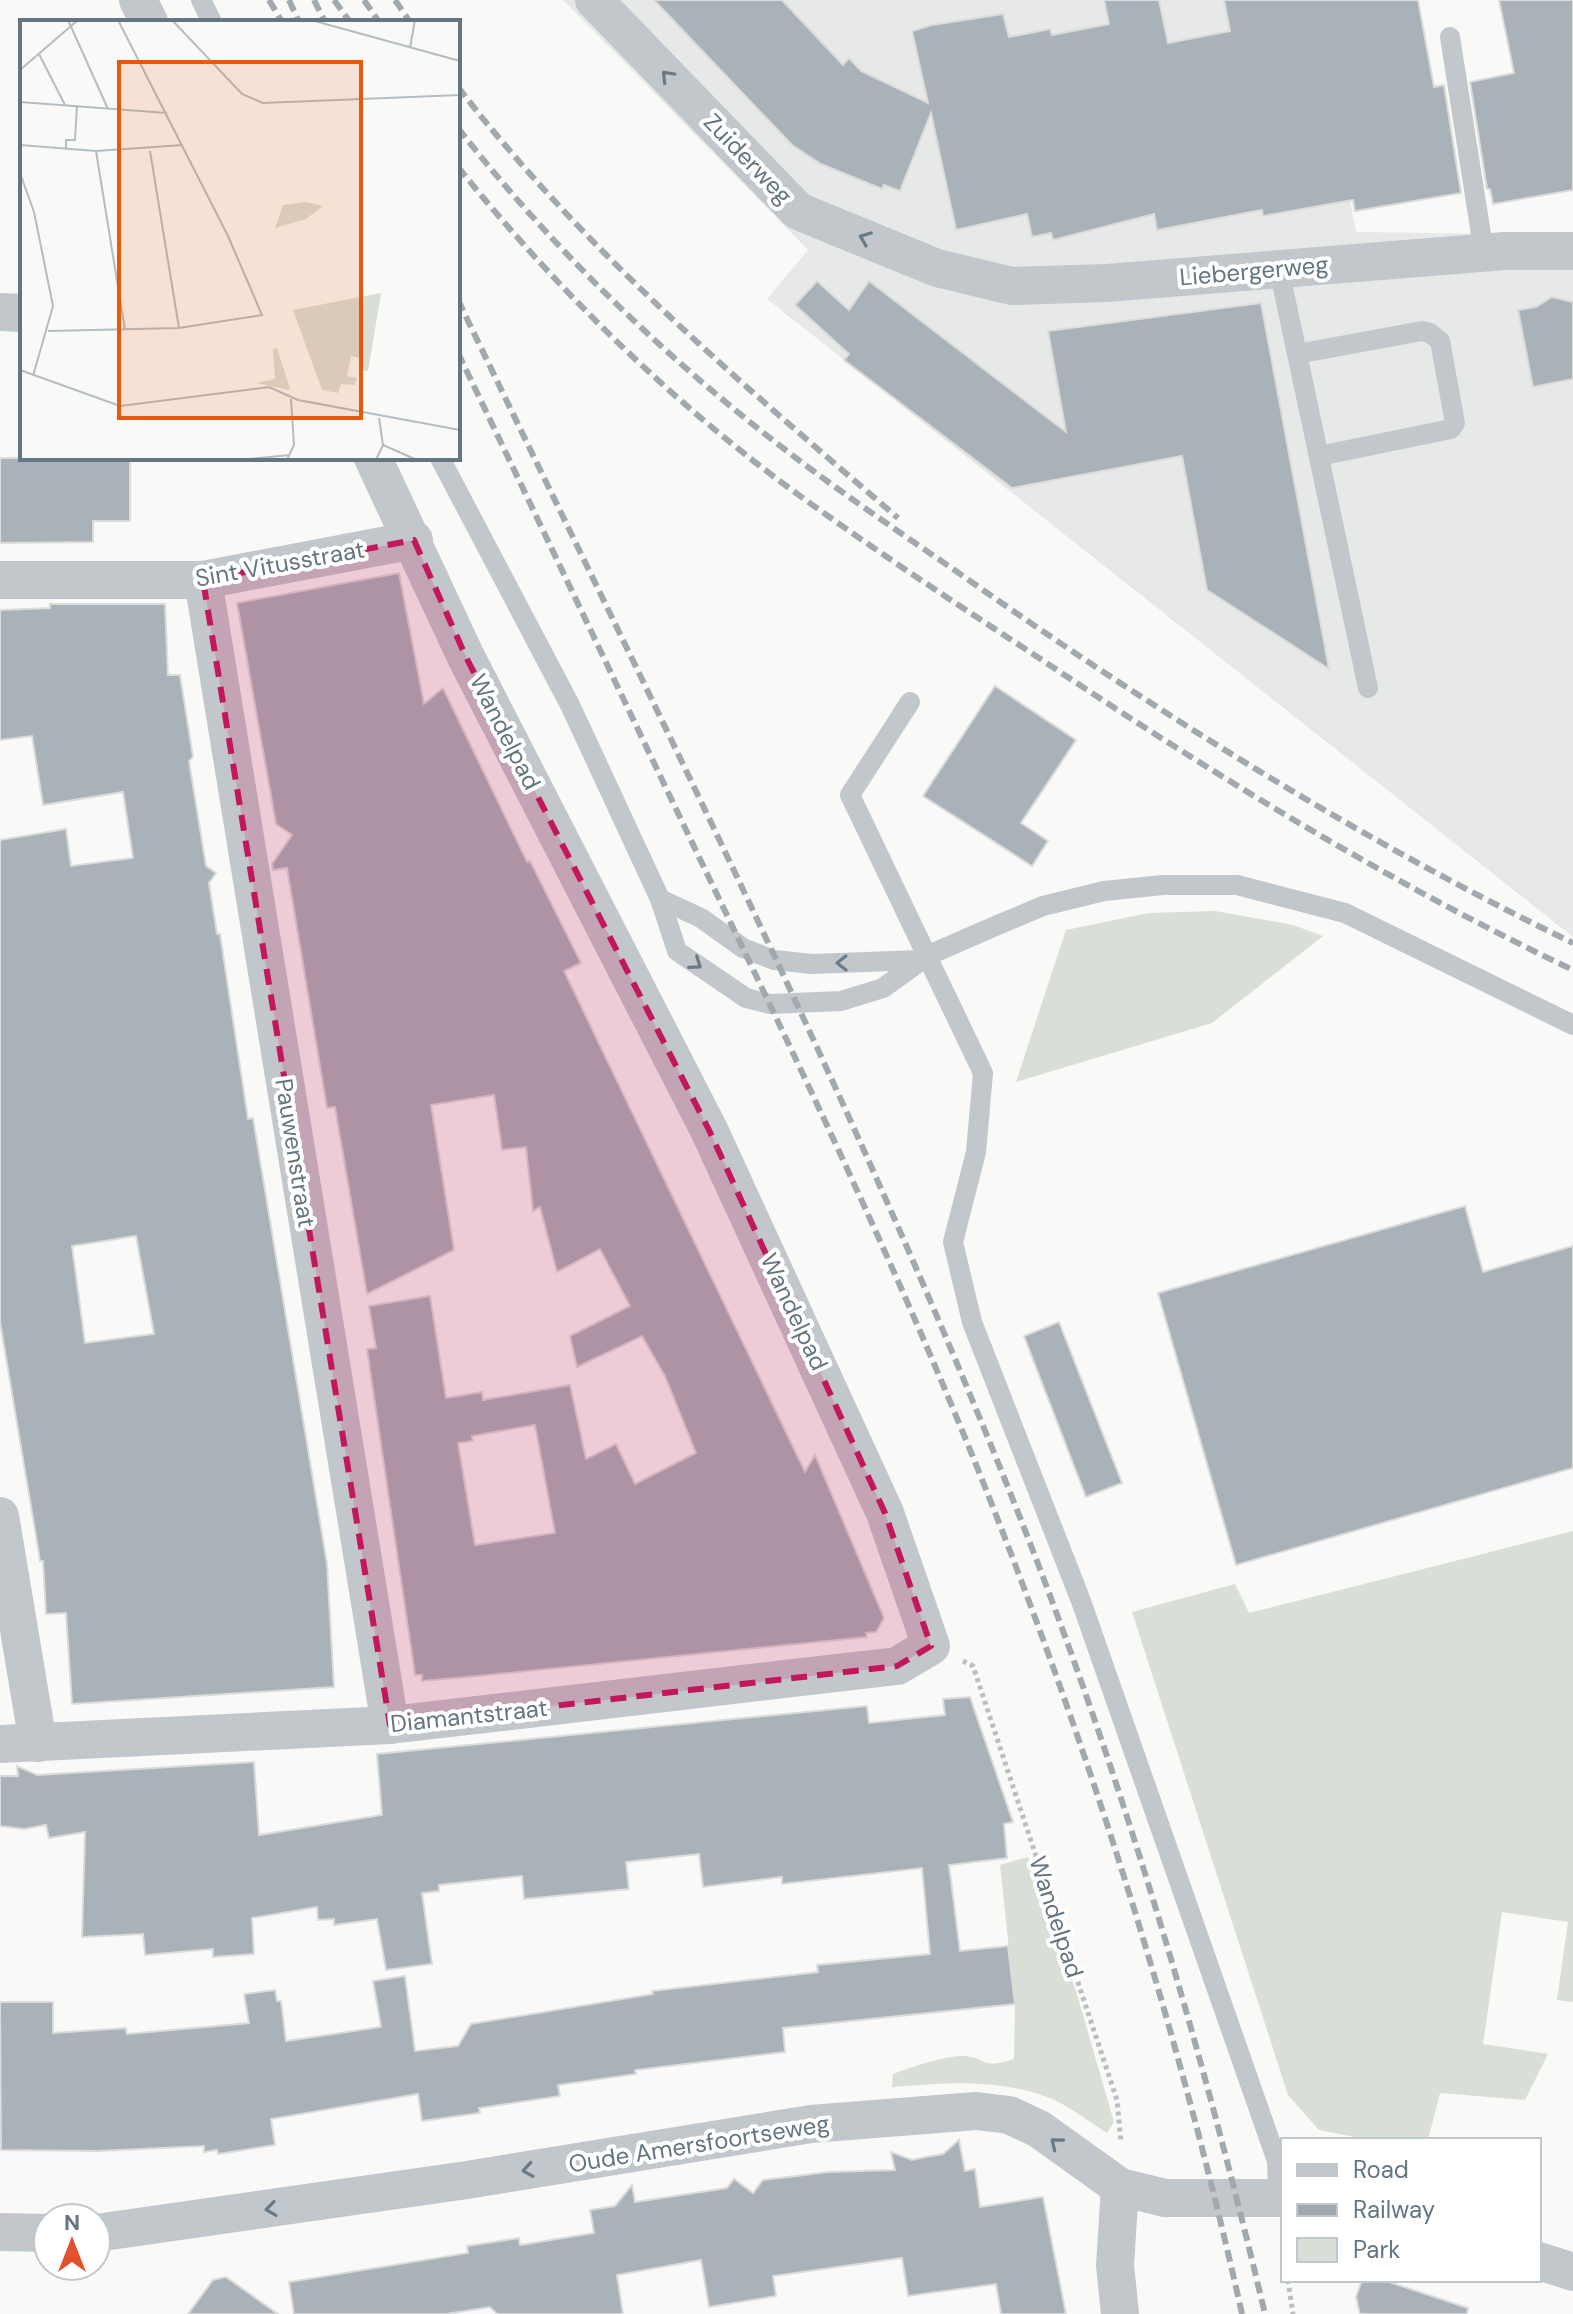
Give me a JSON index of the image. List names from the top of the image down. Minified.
{"streets":{"street":["Zuiderweg","Liebergerweg","Sint Vitusstraat","Wandelpad","Pauwenstraat","Diamantstraat","Oude Amersfoortseweg"]},"crossings":[["Zuiderweg","Liebergerweg"],["Sint Vitusstraat","Wandelpad"],["Sint Vitusstraat","Pauwenstraat"],["Wandelpad","Diamantstraat"],["Wandelpad","Oude Amersfoortseweg"],["Pauwenstraat","Diamantstraat"]],"one_way":["Zuiderweg","Oude Amersfoortseweg"],"legend":["Road","Railway","Park"],"north":"top"}
